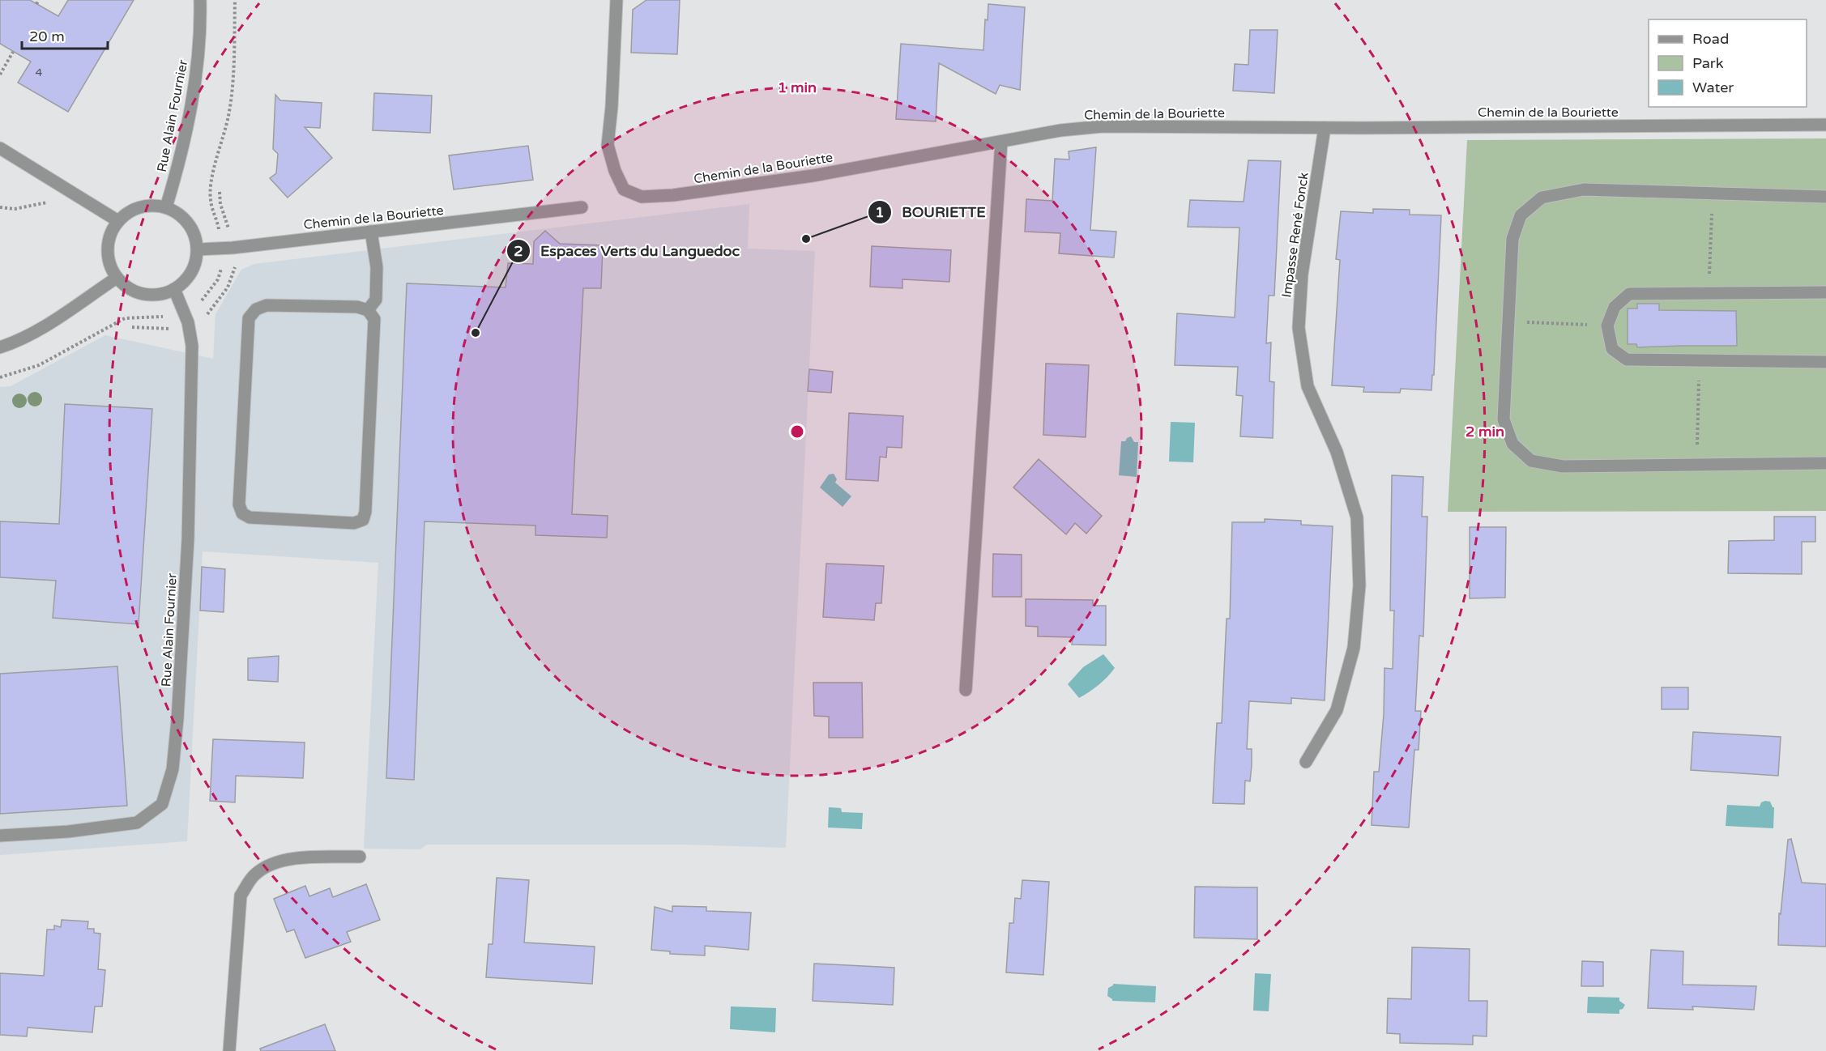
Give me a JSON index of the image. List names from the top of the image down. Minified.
{"streets":{"street":["Chemin de la Bouriette","Rue Alain Fournier","Impasse René Fonck"]},"crossings":[["Chemin de la Bouriette","Rue Alain Fournier"],["Chemin de la Bouriette","Impasse René Fonck"]],"places":["BOURIETTE","Espaces Verts du Languedoc"],"house_numbers":["4"],"legend":["Road","Park","Water"],"scale_bar":"20 m","rings":["1 min","2 min"]}
